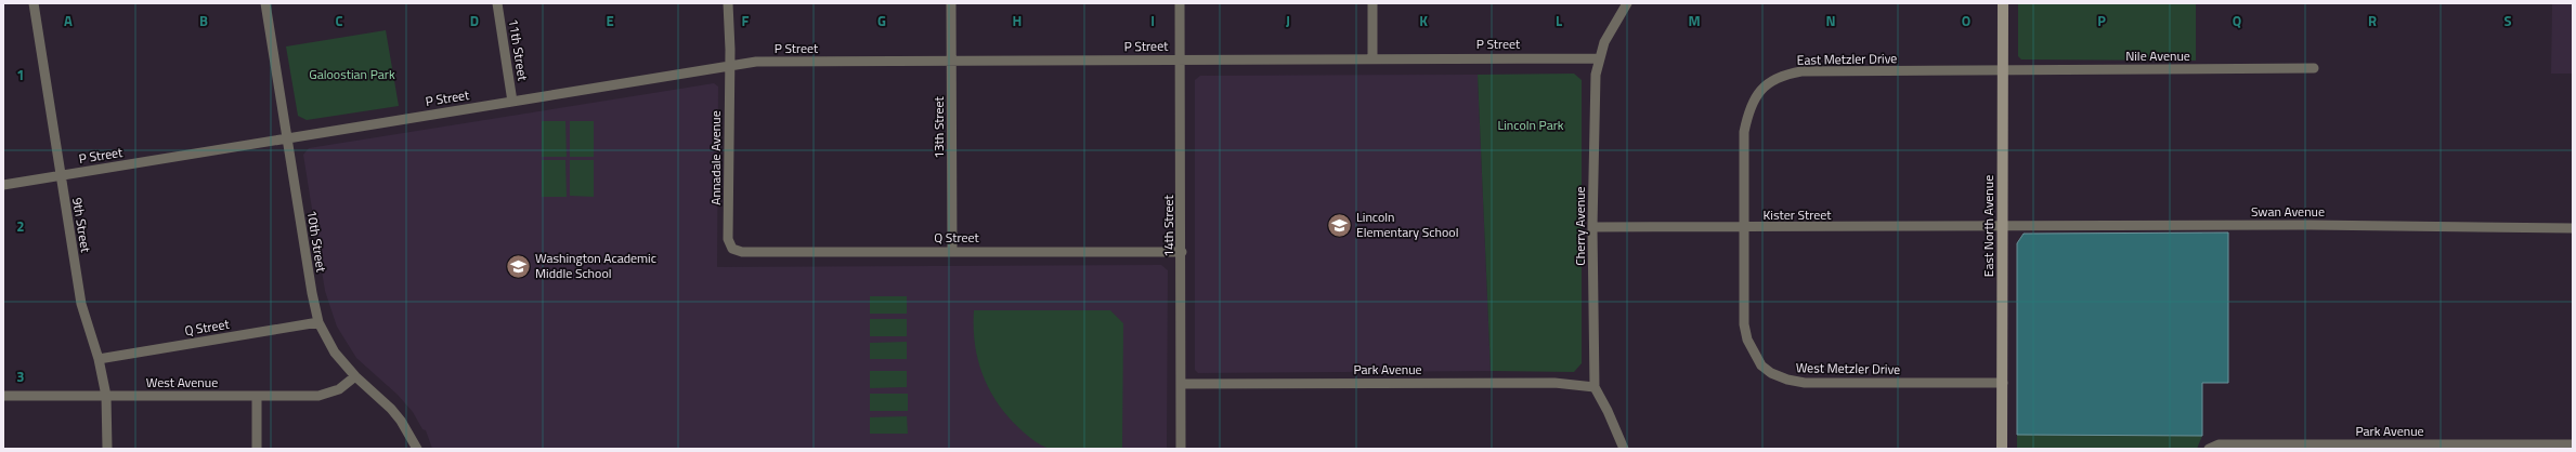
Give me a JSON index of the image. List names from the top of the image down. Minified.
{"streets":{"street":["P Street","11th Street","Nile Avenue","East Metzler Drive","13th Street","Annadale Avenue","Swan Avenue","Kister Street","9th Street","14th Street","Cherry Avenue","East North Avenue","Q Street","10th Street","West Metzler Drive","Park Avenue","West Avenue"]},"crossings":[["P Street","11th Street"],["P Street","13th Street"],["P Street","Annadale Avenue"],["P Street","9th Street"],["P Street","14th Street"],["P Street","Cherry Avenue"],["P Street","10th Street"],["Nile Avenue","East Metzler Drive"],["Nile Avenue","East North Avenue"],["East Metzler Drive","Kister Street"],["East Metzler Drive","East North Avenue"],["East Metzler Drive","West Metzler Drive"],["13th Street","Q Street"],["Annadale Avenue","Q Street"],["Swan Avenue","Kister Street"],["Swan Avenue","East North Avenue"],["Kister Street","Cherry Avenue"],["Kister Street","East North Avenue"],["Kister Street","West Metzler Drive"],["9th Street","Q Street"],["9th Street","West Avenue"],["14th Street","Q Street"],["14th Street","Park Avenue"],["Cherry Avenue","Park Avenue"],["East North Avenue","West Metzler Drive"],["Q Street","10th Street"],["10th Street","West Avenue"]],"parks":["Galoostian Park","Lincoln Park"],"places":{"school or university":["Lincoln Elementary School","Washington Academic Middle School"]},"grid":{"columns":["A","B","C","D","E","F","G","H","I","J","K","L","M","N","O","P","Q","R","S"],"rows":["1","2","3"]}}
